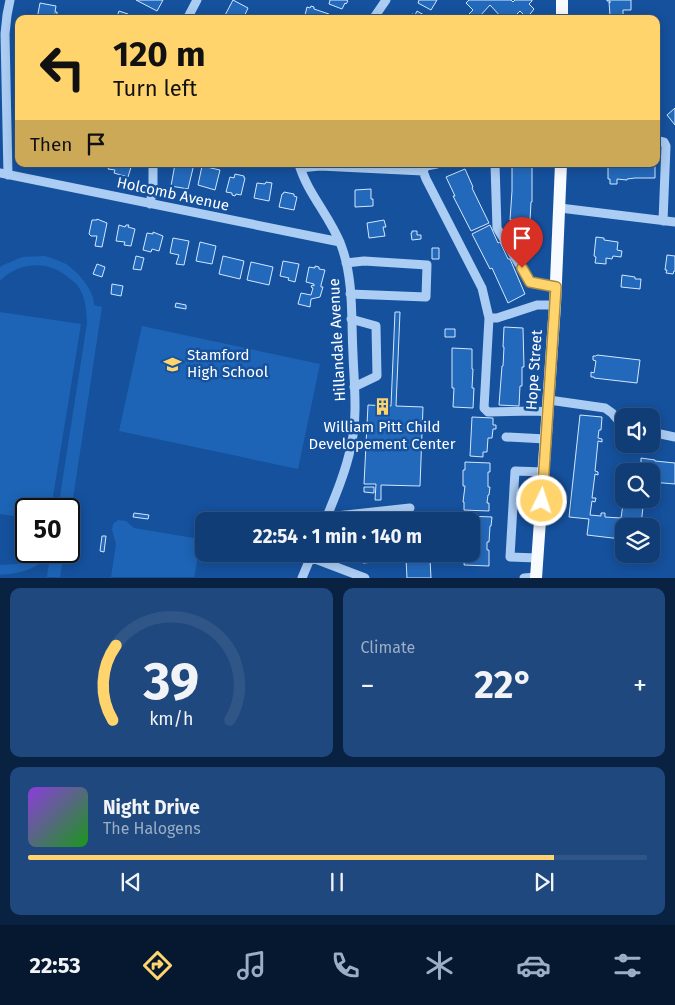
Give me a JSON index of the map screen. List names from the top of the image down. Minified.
{"streets":{"main road":["Hope Street"],"street":["Holcomb Avenue","Hillandale Avenue"]},"crossings":[["Holcomb Avenue","Hillandale Avenue"]],"places":{"school or university":["Stamford High School"],"building":["William Pitt Child Developement Center"]},"page":{"turn":["120 m","Turn left"],"then":"Then","limit":"50","trip":"22:54 · 1 min · 140 m","tile":"Climate","heat":["−","22°","+"],"song":["Night Drive","The Halogens"],"tabs":"22:53","gauge":["39","km/h"]}}
